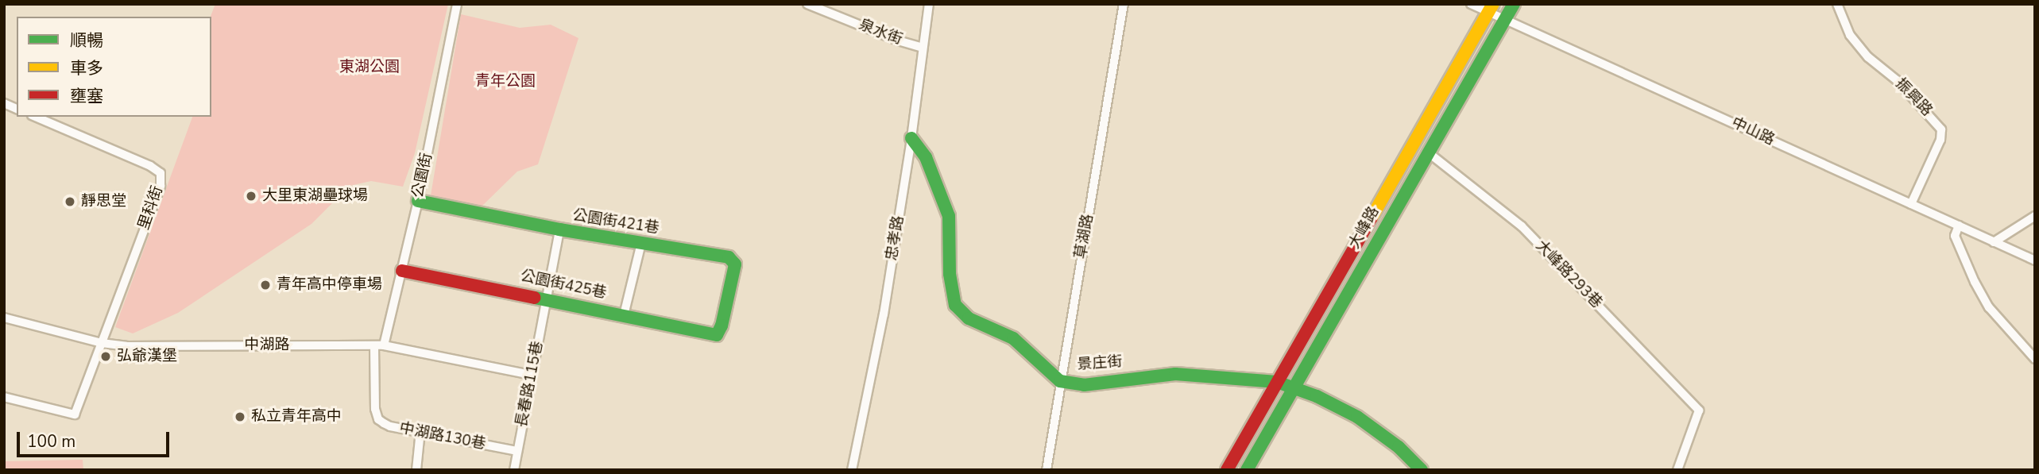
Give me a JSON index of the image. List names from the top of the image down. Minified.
{"streets":{"street":["泉水街","振興路","中山路","公園街","里科街","公園街421巷","大峰路","草湖路","忠孝路","大峰路293巷","公園街425巷","中湖路","景庄街","長春路115巷","中湖路130巷"]},"crossings":[["泉水街","忠孝路"],["振興路","中山路"],["中山路","大峰路"],["公園街","公園街421巷"],["公園街","公園街425巷"],["公園街","中湖路"],["里科街","中湖路"],["公園街421巷","公園街425巷"],["公園街421巷","長春路115巷"],["大峰路","大峰路293巷"],["大峰路","景庄街"],["草湖路","景庄街"],["忠孝路","景庄街"],["公園街425巷","長春路115巷"],["中湖路","長春路115巷"],["中湖路","中湖路130巷"],["長春路115巷","中湖路130巷"]],"parks":["東湖公園","青年公園"],"places":["大里東湖壘球場","靜思堂","青年高中停車場","弘爺漢堡","私立青年高中"],"legend":["順暢","車多","壅塞"],"scale_bar":"100 m"}
